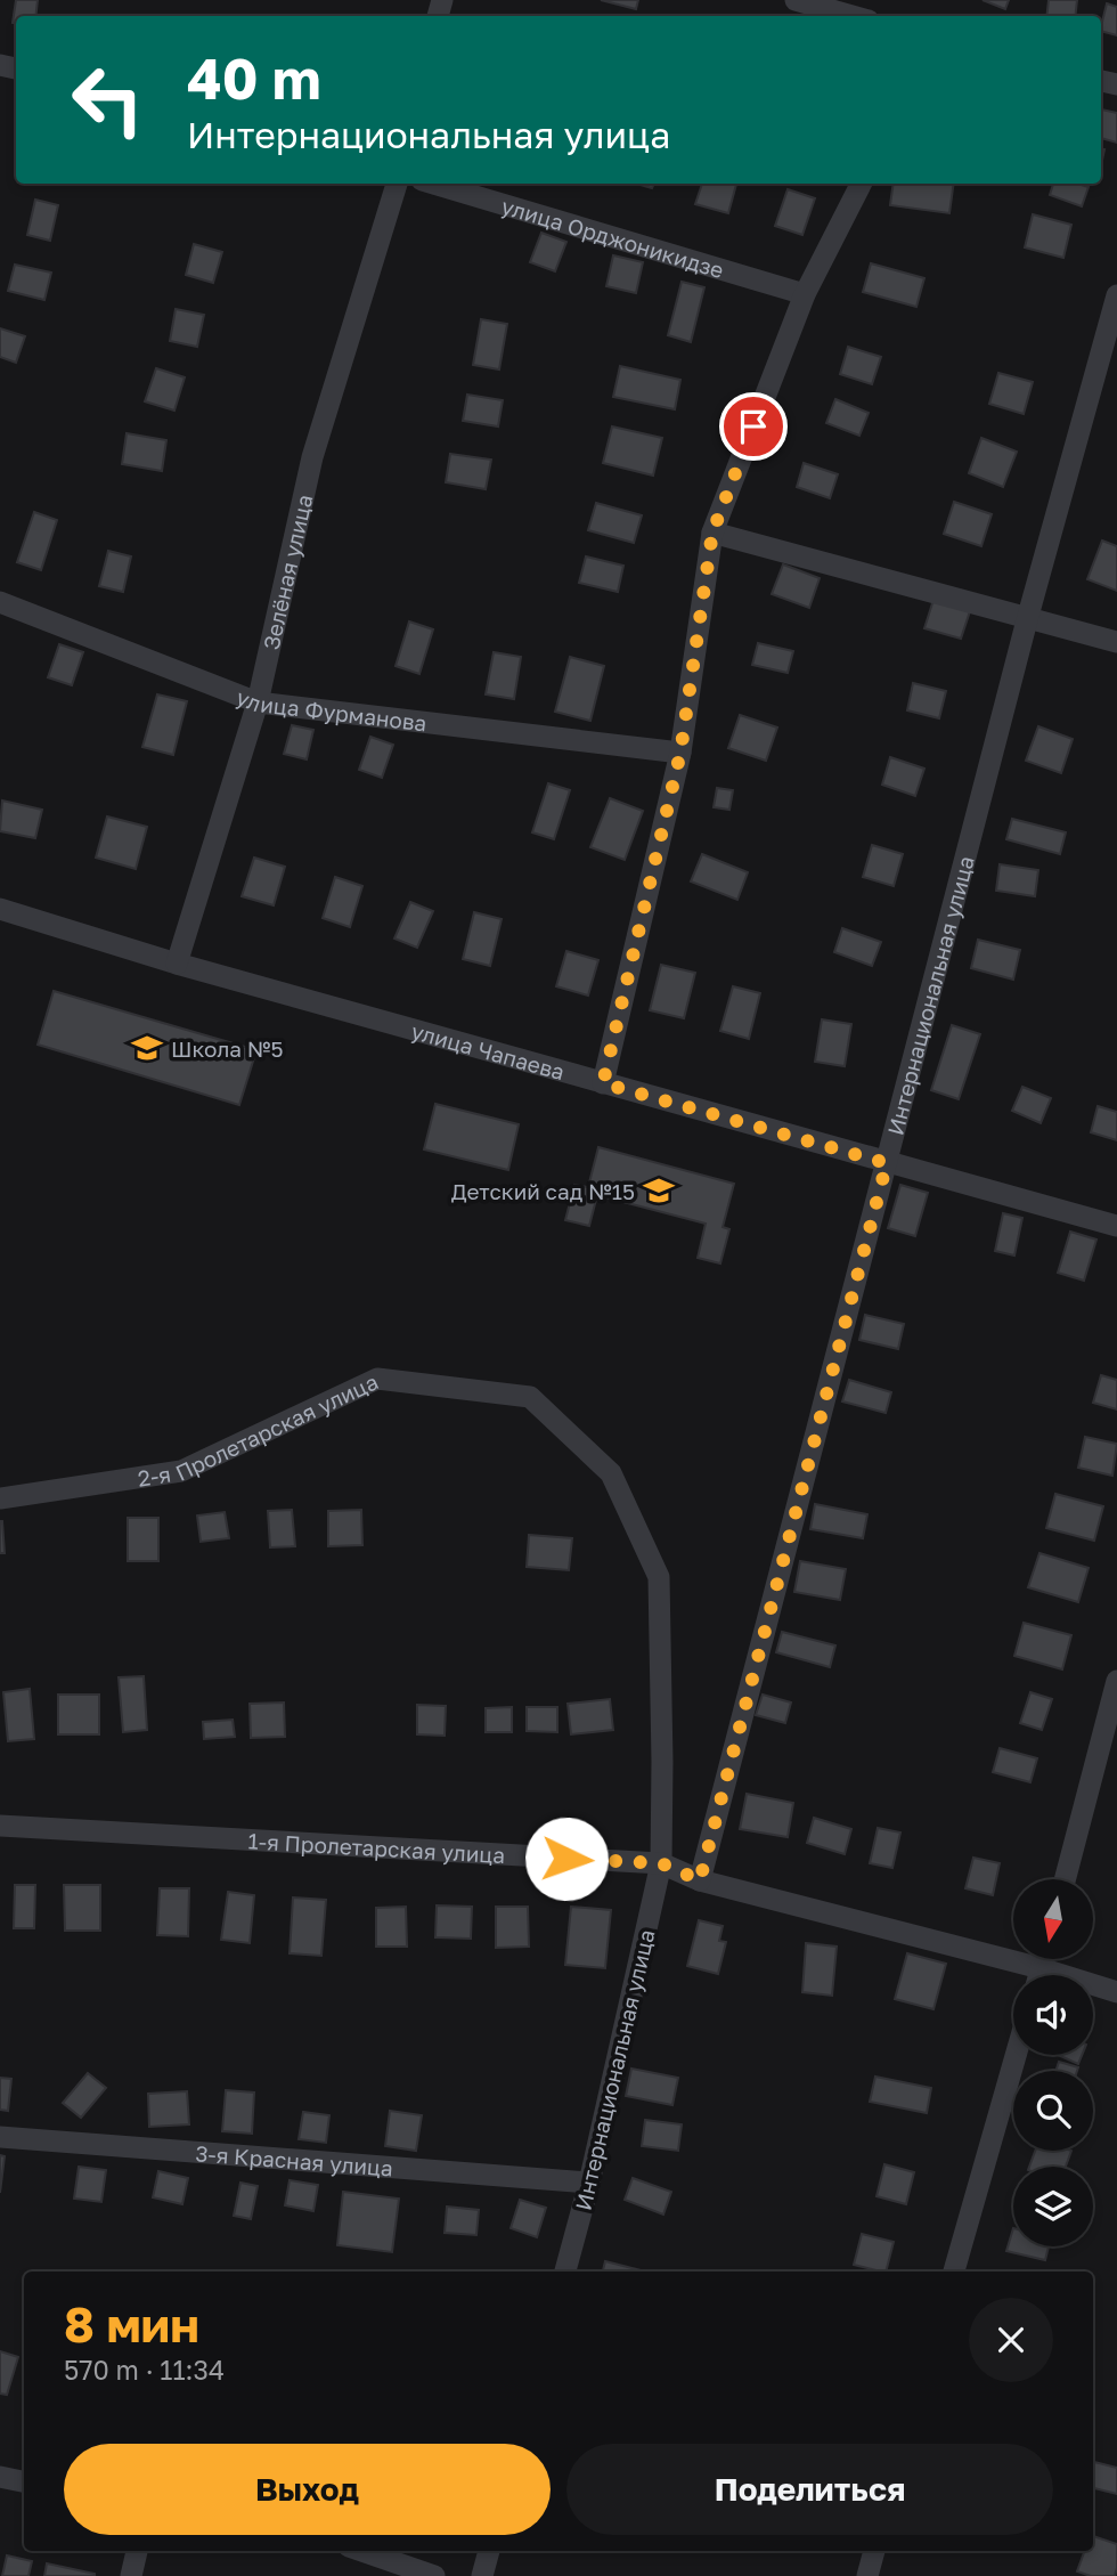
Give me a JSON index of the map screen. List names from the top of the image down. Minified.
{"streets":{"street":["улица Орджоникидзе","Зелёная улица","улица Фурманова","Интернациональная улица","улица Чапаева","2-я Пролетарская улица","1-я Пролетарская улица","3-я Красная улица"]},"crossings":[["Зелёная улица","улица Фурманова"],["Зелёная улица","улица Чапаева"],["Интернациональная улица","улица Чапаева"],["Интернациональная улица","2-я Пролетарская улица"],["Интернациональная улица","1-я Пролетарская улица"],["Интернациональная улица","3-я Красная улица"],["2-я Пролетарская улица","1-я Пролетарская улица"]],"places":{"school or university":["Школа №5","Детский сад №15"]},"north":"bottom","page":{"turn":["40 m","Интернациональная улица"],"heading":["8 мин","570 m · 11:34"],"buttons":["Выход","Поделиться"]}}
